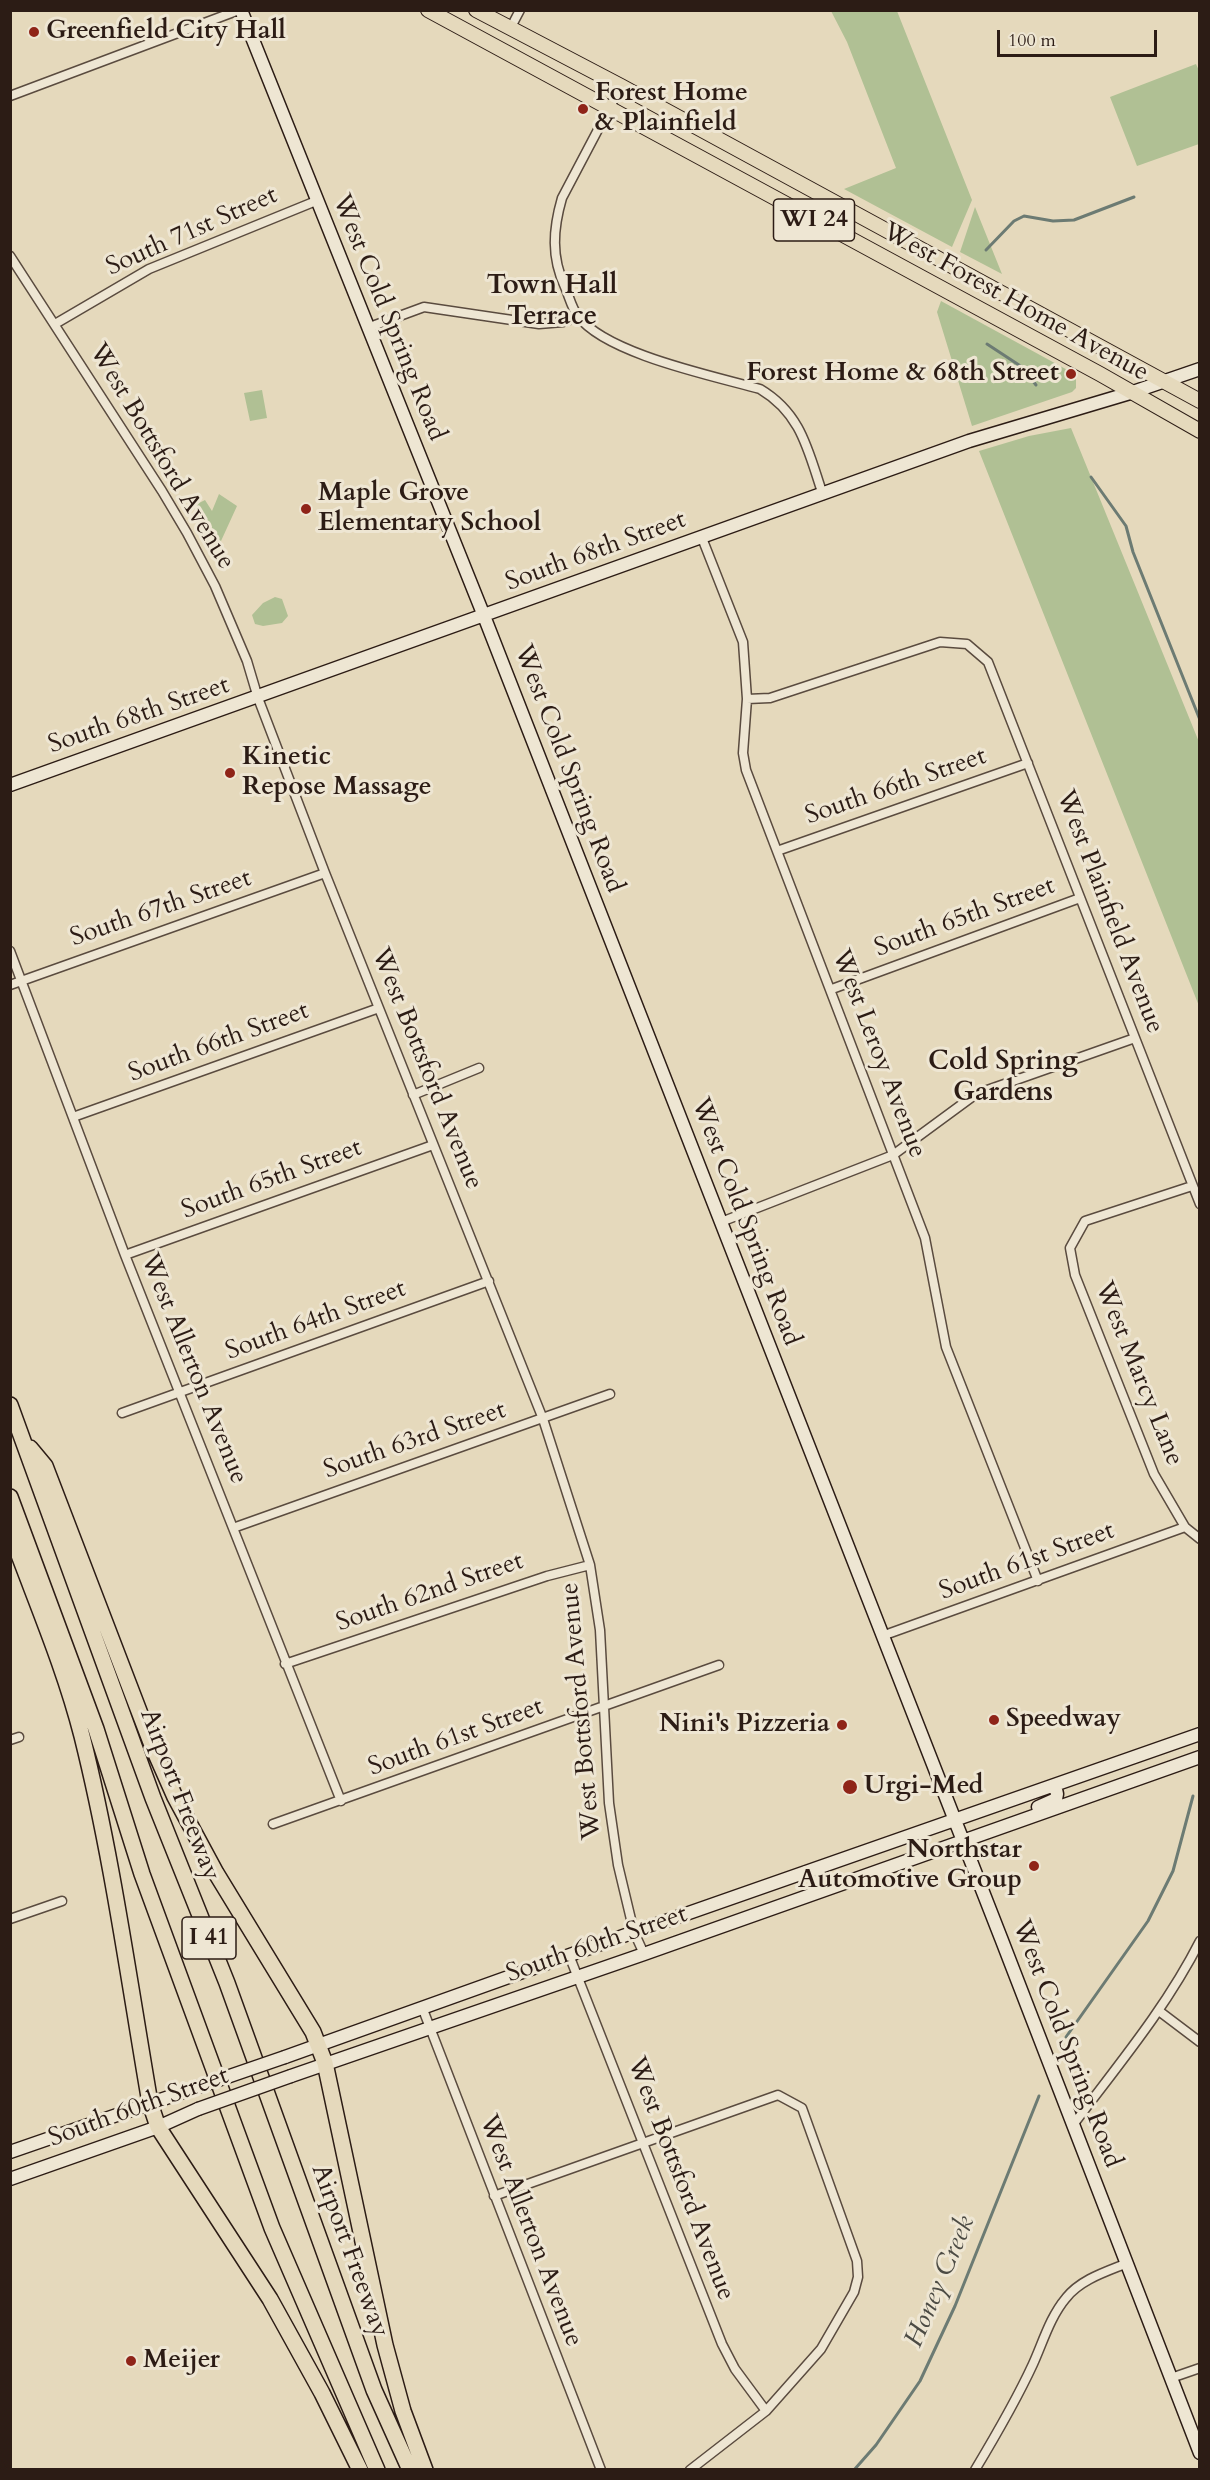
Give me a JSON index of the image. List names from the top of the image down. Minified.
{"streets":{"highway":["Airport Freeway","I 41"],"main road":["WI 24","West Forest Home Avenue"],"street":["South 71st Street","West Cold Spring Road","West Bottsford Avenue","South 68th Street","South 66th Street","South 67th Street","West Plainfield Avenue","South 65th Street","West Leroy Avenue","South 64th Street","West Allerton Avenue","West Marcy Lane","South 63rd Street","South 61st Street","South 62nd Street","South 60th Street"]},"crossings":[["South 71st Street","West Cold Spring Road"],["South 71st Street","West Bottsford Avenue"],["West Forest Home Avenue","South 68th Street"],["West Cold Spring Road","South 68th Street"],["West Cold Spring Road","South 61st Street"],["West Cold Spring Road","South 60th Street"],["West Bottsford Avenue","South 68th Street"],["West Bottsford Avenue","South 66th Street"],["West Bottsford Avenue","South 67th Street"],["West Bottsford Avenue","South 65th Street"],["West Bottsford Avenue","South 64th Street"],["West Bottsford Avenue","South 63rd Street"],["West Bottsford Avenue","South 61st Street"],["West Bottsford Avenue","South 62nd Street"],["West Bottsford Avenue","South 60th Street"],["South 68th Street","West Leroy Avenue"],["South 66th Street","West Plainfield Avenue"],["South 66th Street","West Leroy Avenue"],["South 66th Street","West Allerton Avenue"],["South 67th Street","West Allerton Avenue"],["West Plainfield Avenue","South 65th Street"],["West Plainfield Avenue","West Leroy Avenue"],["West Plainfield Avenue","West Marcy Lane"],["South 65th Street","West Leroy Avenue"],["South 65th Street","West Allerton Avenue"],["West Leroy Avenue","South 61st Street"],["South 64th Street","West Allerton Avenue"],["West Allerton Avenue","South 63rd Street"],["West Allerton Avenue","South 61st Street"],["West Allerton Avenue","South 62nd Street"],["West Allerton Avenue","South 60th Street"],["West Marcy Lane","South 61st Street"]],"districts":["Town Hall Terrace","Cold Spring Gardens"],"water":["Honey Creek"],"places":["Greenfield City Hall","Forest Home & Plainfield","Forest Home & 68th Street","Maple Grove Elementary School","Kinetic Repose Massage","Speedway","Nini's Pizzeria","Urgi-Med","Northstar Automotive Group","Meijer"],"scale_bar":"100 m"}
